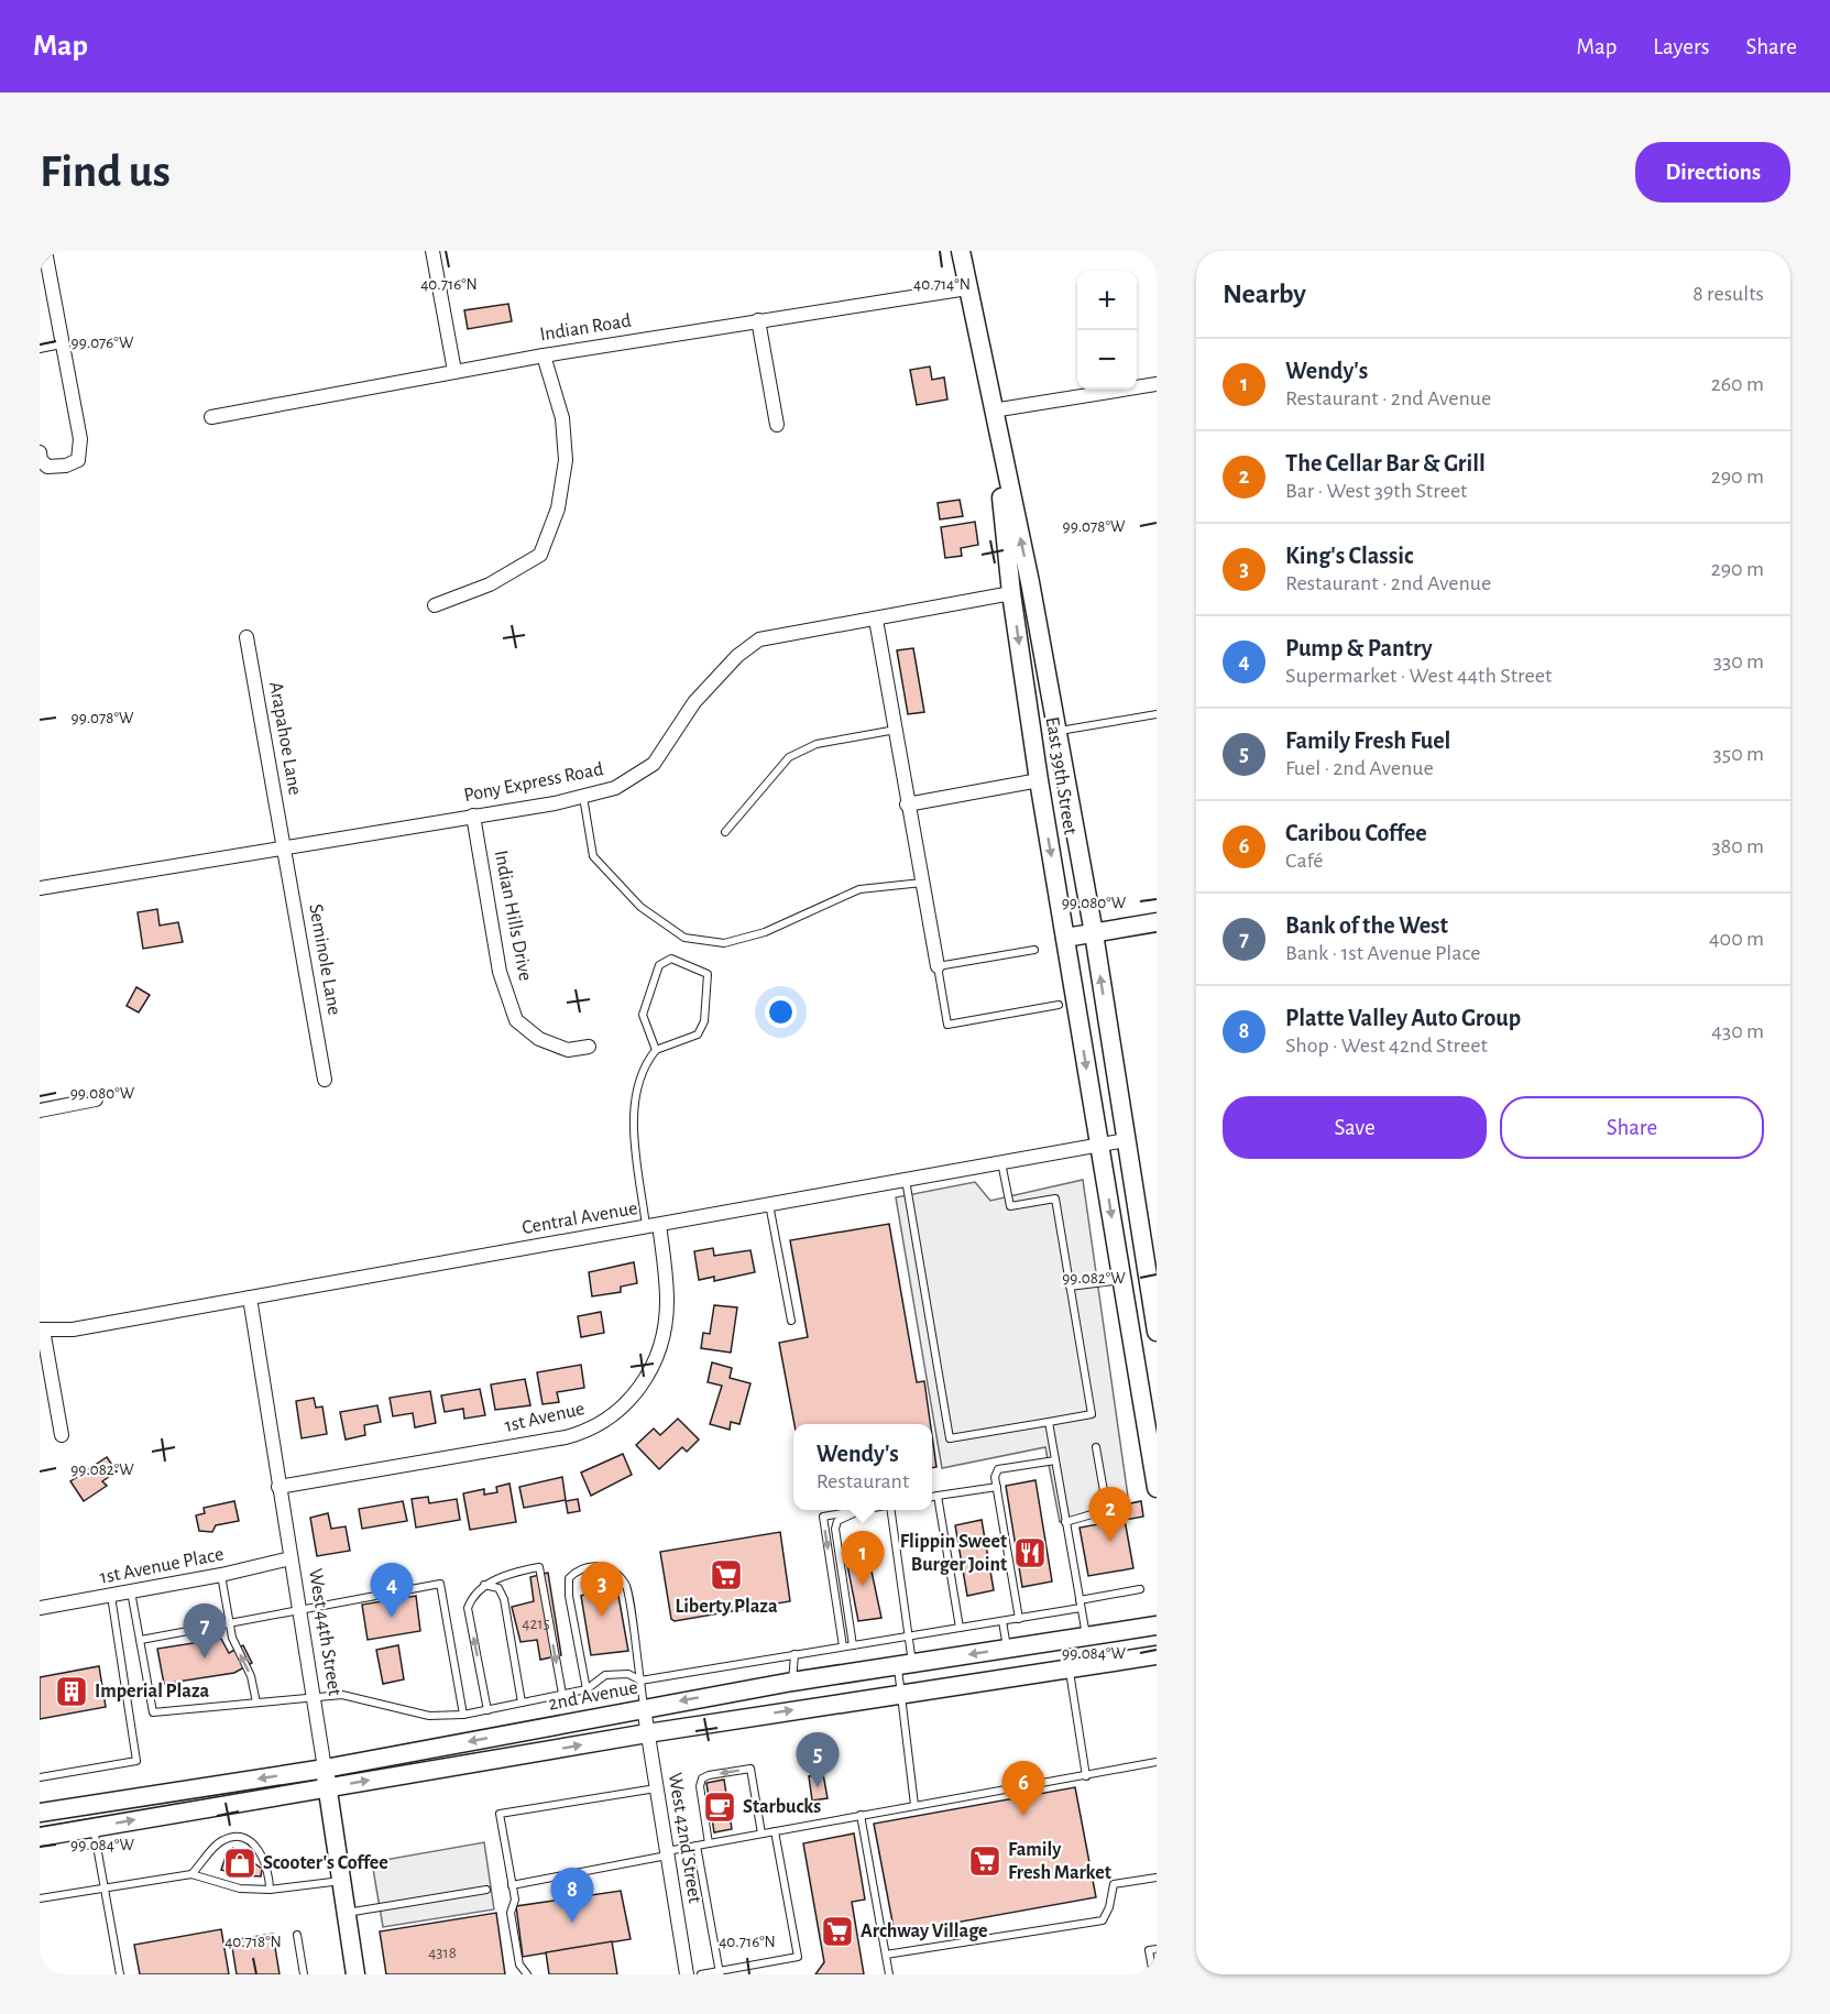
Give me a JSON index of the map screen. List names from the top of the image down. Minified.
{"streets":{"main road":["East 39th Street","West 44th Street","2nd Avenue"],"street":["Indian Road","Arapahoe Lane","Pony Express Road","Indian Hills Drive","Seminole Lane","Central Avenue","1st Avenue","1st Avenue Place","West 42nd Street"]},"crossings":[["Indian Road","East 39th Street"],["Arapahoe Lane","Pony Express Road"],["Arapahoe Lane","Seminole Lane"],["East 39th Street","Pony Express Road"],["East 39th Street","Central Avenue"],["Pony Express Road","Indian Hills Drive"],["Pony Express Road","Seminole Lane"],["Central Avenue","1st Avenue"],["Central Avenue","West 44th Street"],["1st Avenue","West 44th Street"],["1st Avenue Place","West 44th Street"],["West 44th Street","2nd Avenue"],["2nd Avenue","West 42nd Street"]],"places":{"restaurant":["Flippin Sweet Burger Joint"],"supermarket":["Liberty Plaza","Family Fresh Market","Archway Village"],"building":["Imperial Plaza"],"cafe":["Starbucks"],"shop":["Scooter's Coffee"]},"house_numbers":["4215","4318"],"page":{"header":"Map","nav":["Map","Layers","Share"],"buttons":["Directions",["Save","Share"]],"title":"Find us","heading":["Nearby","8 results"],"map_buttons":["+","−"],"list":[{"mark":"1","name":"Wendy's","note":"Restaurant · 2nd Avenue","value":"260 m"},{"mark":"2","name":"The Cellar Bar & Grill","note":"Bar · West 39th Street","value":"290 m"},{"mark":"3","name":"King's Classic","note":"Restaurant · 2nd Avenue","value":"290 m"},{"mark":"4","name":"Pump & Pantry","note":"Supermarket · West 44th Street","value":"330 m"},{"mark":"5","name":"Family Fresh Fuel","note":"Fuel · 2nd Avenue","value":"350 m"},{"mark":"6","name":"Caribou Coffee","note":"Café","value":"380 m"},{"mark":"7","name":"Bank of the West","note":"Bank · 1st Avenue Place","value":"400 m"},{"mark":"8","name":"Platte Valley Auto Group","note":"Shop · West 42nd Street","value":"430 m"}],"popup":["Wendy's","Restaurant"],"pins":["2","1","3","4","7","5","6","8"]},"coordinates":["40.716°N","40.714°N","99.076°W","99.078°W","99.080°W","99.082°W","99.084°W","40.718°N"]}
